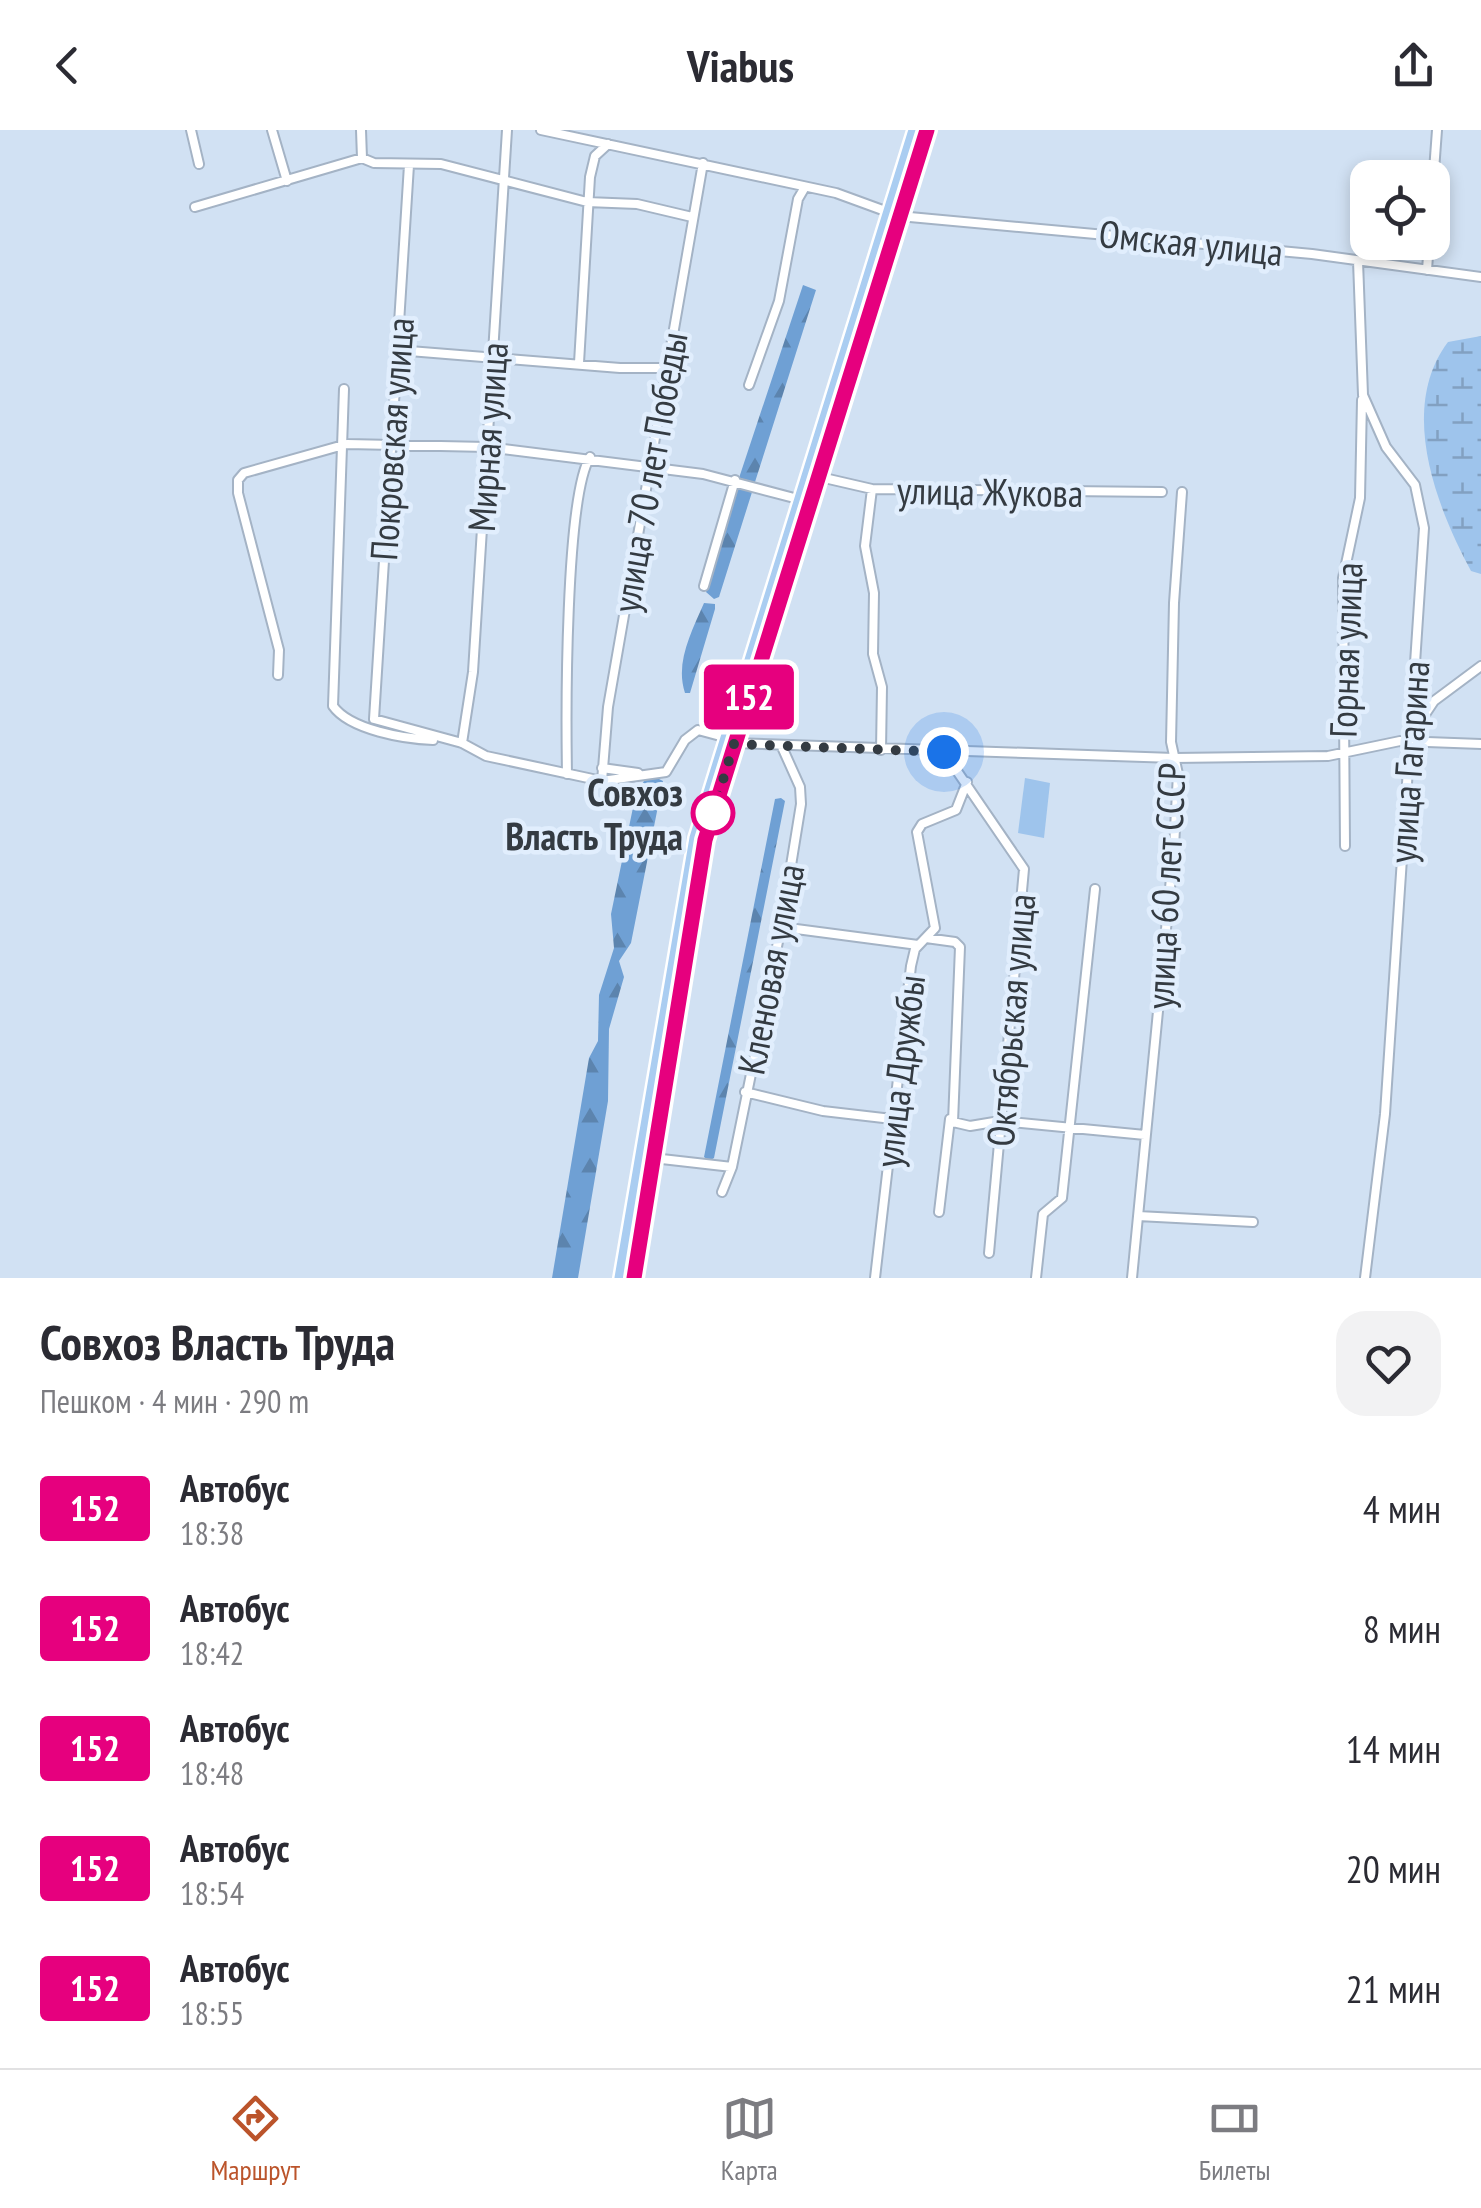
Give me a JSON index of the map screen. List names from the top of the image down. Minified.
{"streets":{"street":["Омская улица","Мирная улица","Покровская улица","улица 70 лет Победы","улица Жукова","Горная улица","улица Гагарина","улица 60 лет СССР","Кленовая улица","Октябрьская улица","улица Дружбы"]},"crossings":[["Омская улица","улица 70 лет Победы"],["Омская улица","улица Гагарина"],["Горная улица","улица Гагарина"],["Октябрьская улица","улица Дружбы"]],"places":["Совхоз Власть Труда"],"lines":["bus line 152"],"page":{"header":"Viabus","on_map":"152","heading":["Совхоз Власть Труда","Пешком · 4 мин · 290 m"],"list":[{"mark":"152","name":"Автобус","note":"18:38","value":"4 мин"},{"mark":"152","name":"Автобус","note":"18:42","value":"8 мин"},{"mark":"152","name":"Автобус","note":"18:48","value":"14 мин"},{"mark":"152","name":"Автобус","note":"18:54","value":"20 мин"},{"mark":"152","name":"Автобус","note":"18:55","value":"21 мин"}],"tabs":["Маршрут","Карта","Билеты"]}}
